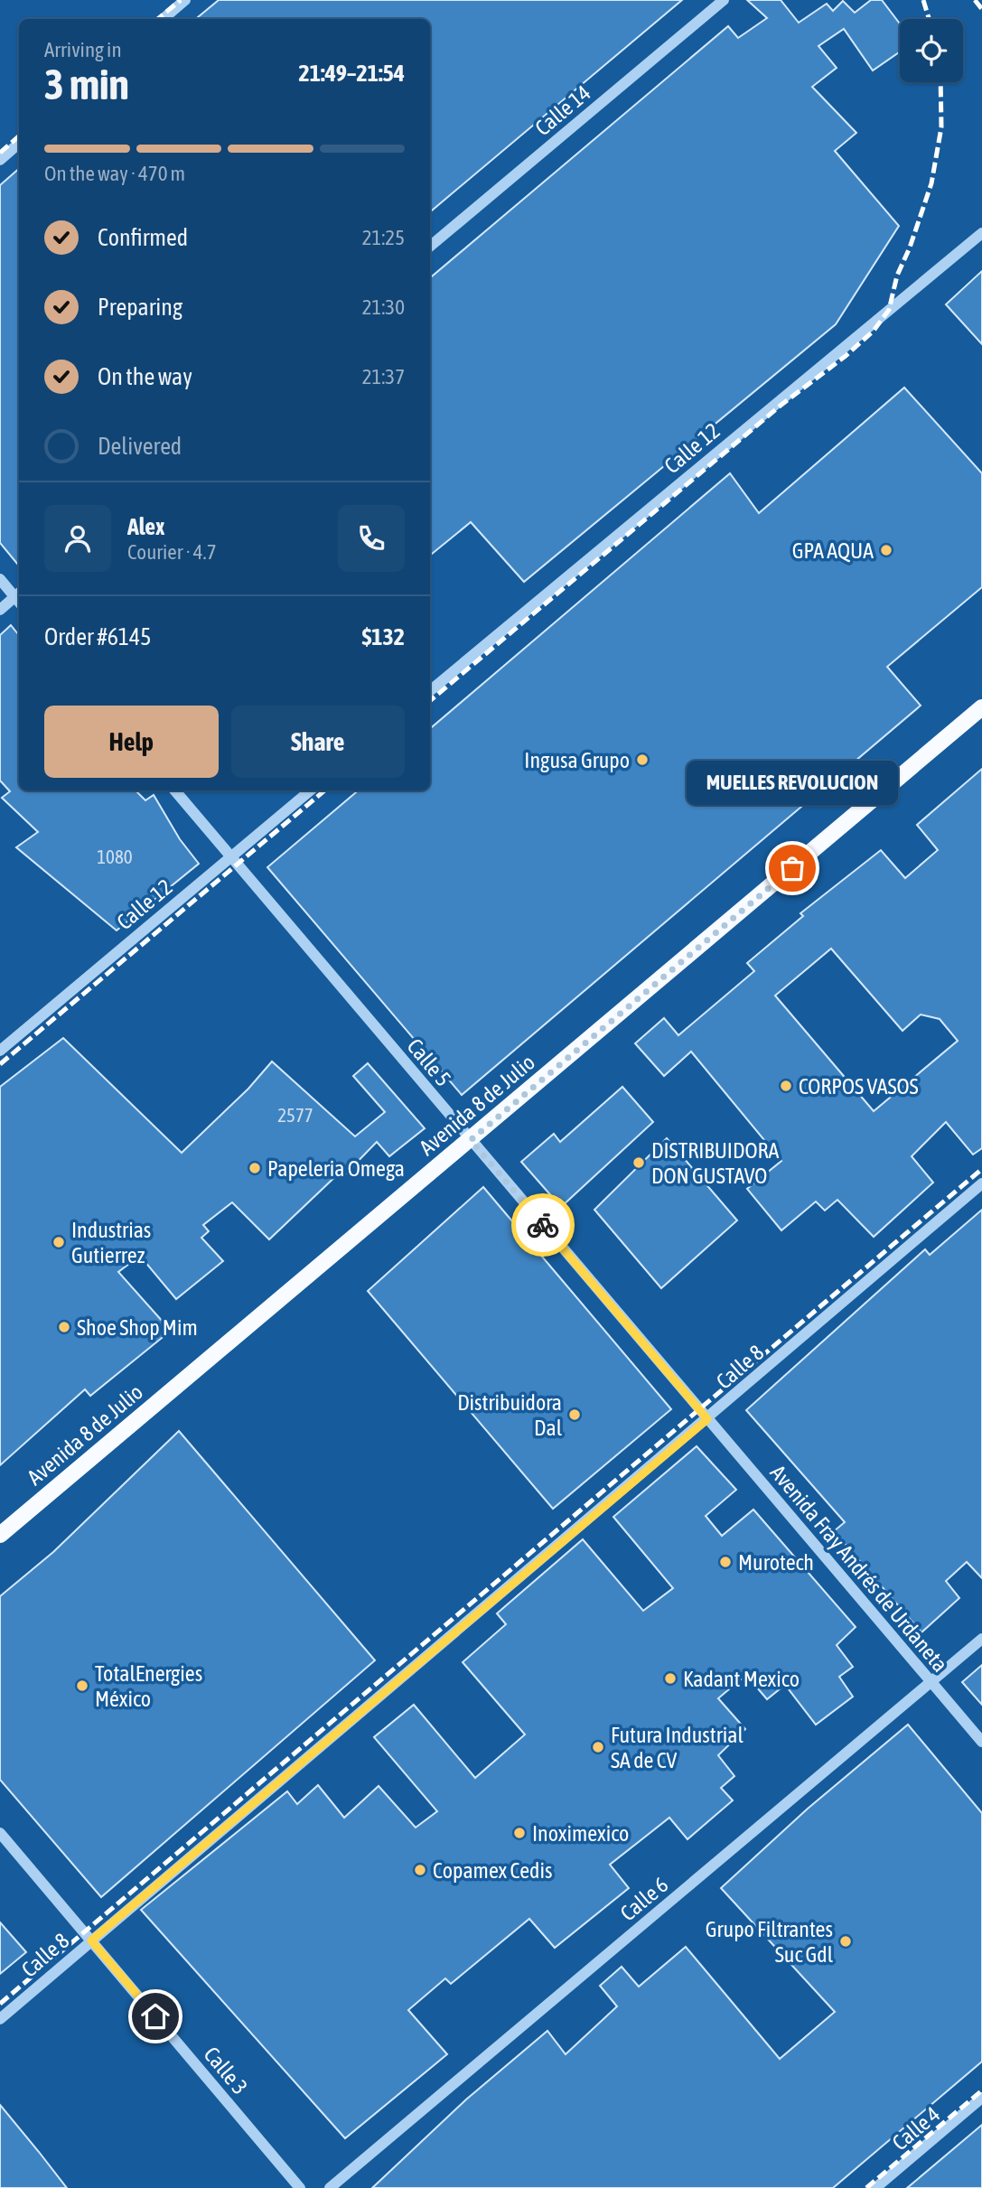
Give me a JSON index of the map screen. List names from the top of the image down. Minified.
{"streets":{"main road":["Avenida 8 de Julio"],"street":["Calle 14","Calle 12","Calle 5","Calle 8","Avenida Fray Andrés de Urdaneta","Calle 6","Calle 3","Calle 4"]},"crossings":[["Calle 12","Calle 5"],["Calle 5","Avenida 8 de Julio"],["Calle 5","Calle 8"],["Calle 5","Avenida Fray Andrés de Urdaneta"],["Calle 8","Avenida Fray Andrés de Urdaneta"],["Calle 8","Calle 3"],["Avenida Fray Andrés de Urdaneta","Calle 6"]],"places":["GPA AQUA","Ingusa Grupo","MUELLES REVOLUCION","CORPOS VASOS","DISTRIBUIDORA DON GUSTAVO","Papeleria Omega","Industrias Gutierrez","Shoe Shop Mim","Distribuidora Dal","Murotech","Kadant Mexico","TotalEnergies México","Futura Industrial SA de CV","Inoximexico","Copamex Cedis","Grupo Filtrantes Suc Gdl"],"house_numbers":["1080","2577"],"page":{"heading":["3 min","Arriving in","21:49–21:54"],"panel":["Alex","Courier · 4.7","Order #6145","$132"],"bar":"On the way · 470 m","list":[["Confirmed","21:25"],["Preparing","21:30"],["On the way","21:37"],"Delivered"],"buttons":["Help","Share"],"bubble":"MUELLES REVOLUCION"}}
